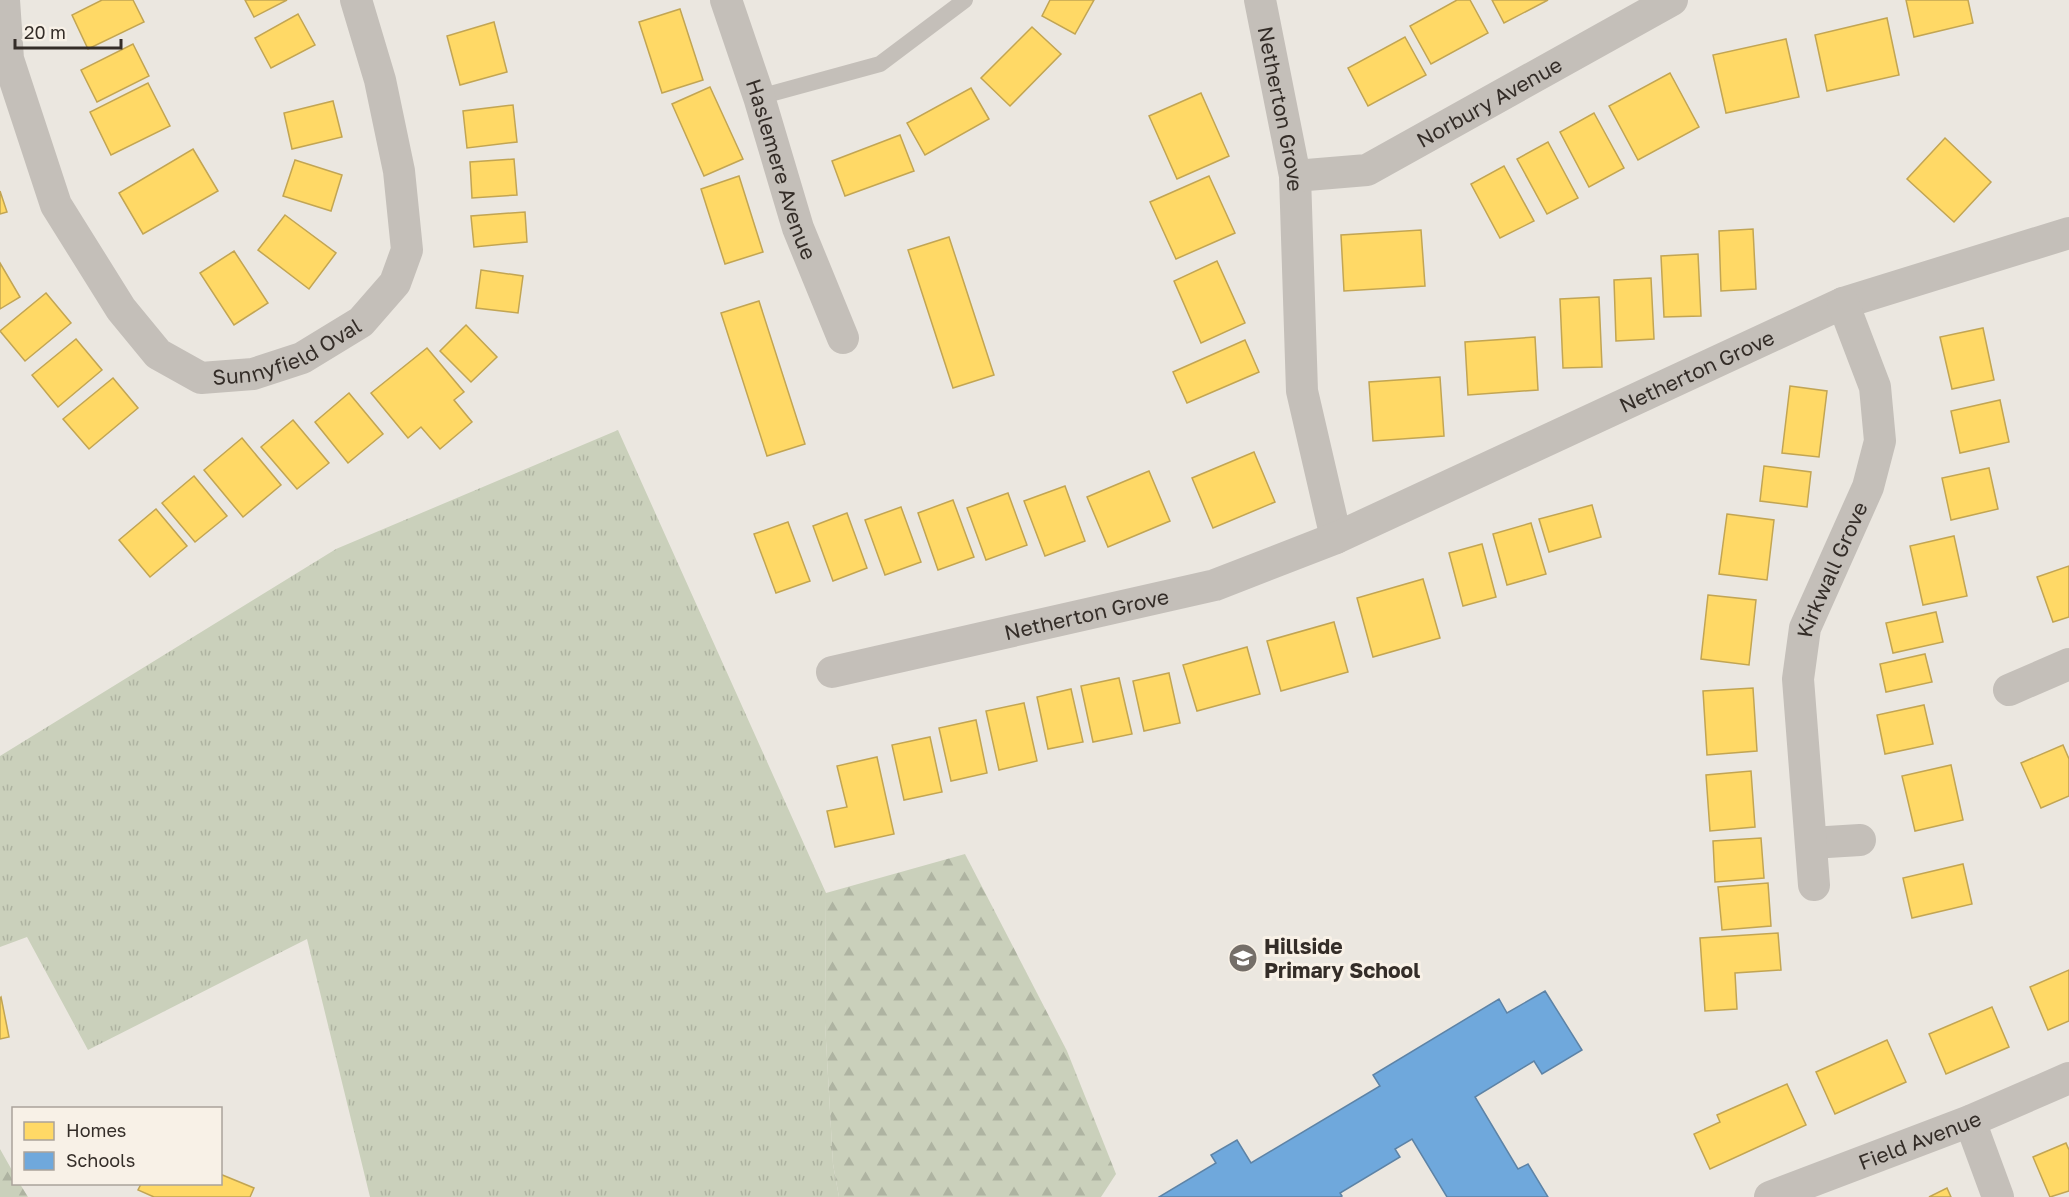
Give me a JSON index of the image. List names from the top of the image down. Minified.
{"streets":{"street":["Norbury Avenue","Netherton Grove","Haslemere Avenue","Sunnyfield Oval","Kirkwall Grove","Field Avenue"]},"crossings":[["Norbury Avenue","Netherton Grove"],["Netherton Grove","Kirkwall Grove"]],"places":{"school or university":["Hillside Primary School"]},"legend":["Homes","Schools"],"scale_bar":"20 m"}
